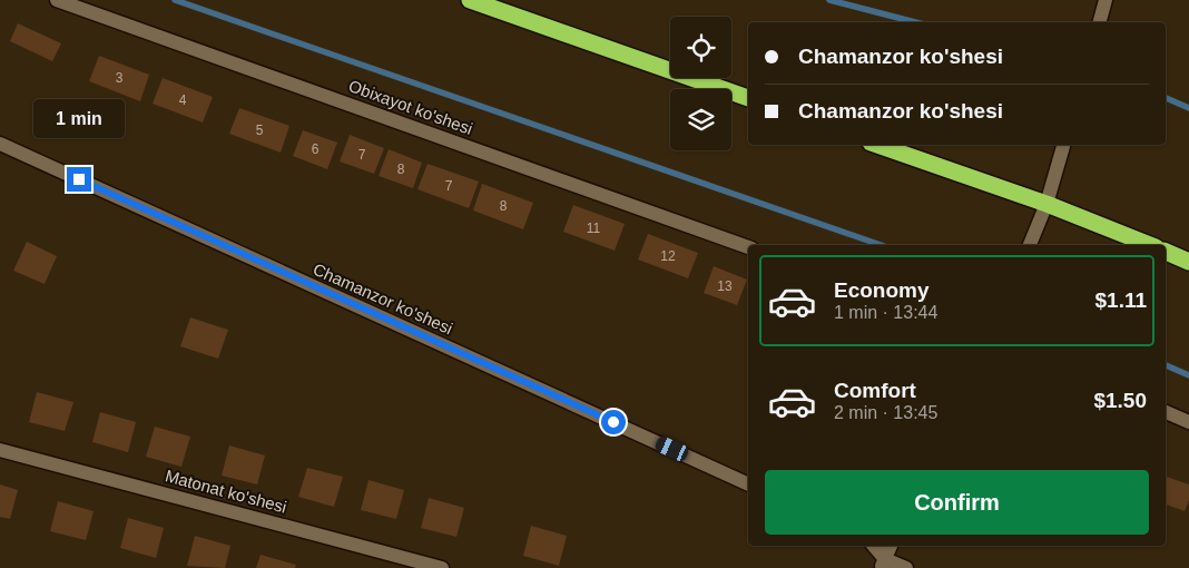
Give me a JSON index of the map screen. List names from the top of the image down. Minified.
{"streets":{"street":["Obixayot ko'shesi","Chamanzor ko'shesi","Matonat ko'shesi"]},"house_numbers":["3","4","5","6","7","8","7","8","11","12","13"],"page":{"banner":["Chamanzor ko'shesi","Chamanzor ko'shesi"],"bubble":"1 min","list":[{"name":"Economy","note":"1 min · 13:44","value":"$1.11"},{"name":"Comfort","note":"2 min · 13:45","value":"$1.50"}],"buttons":"Confirm"}}
